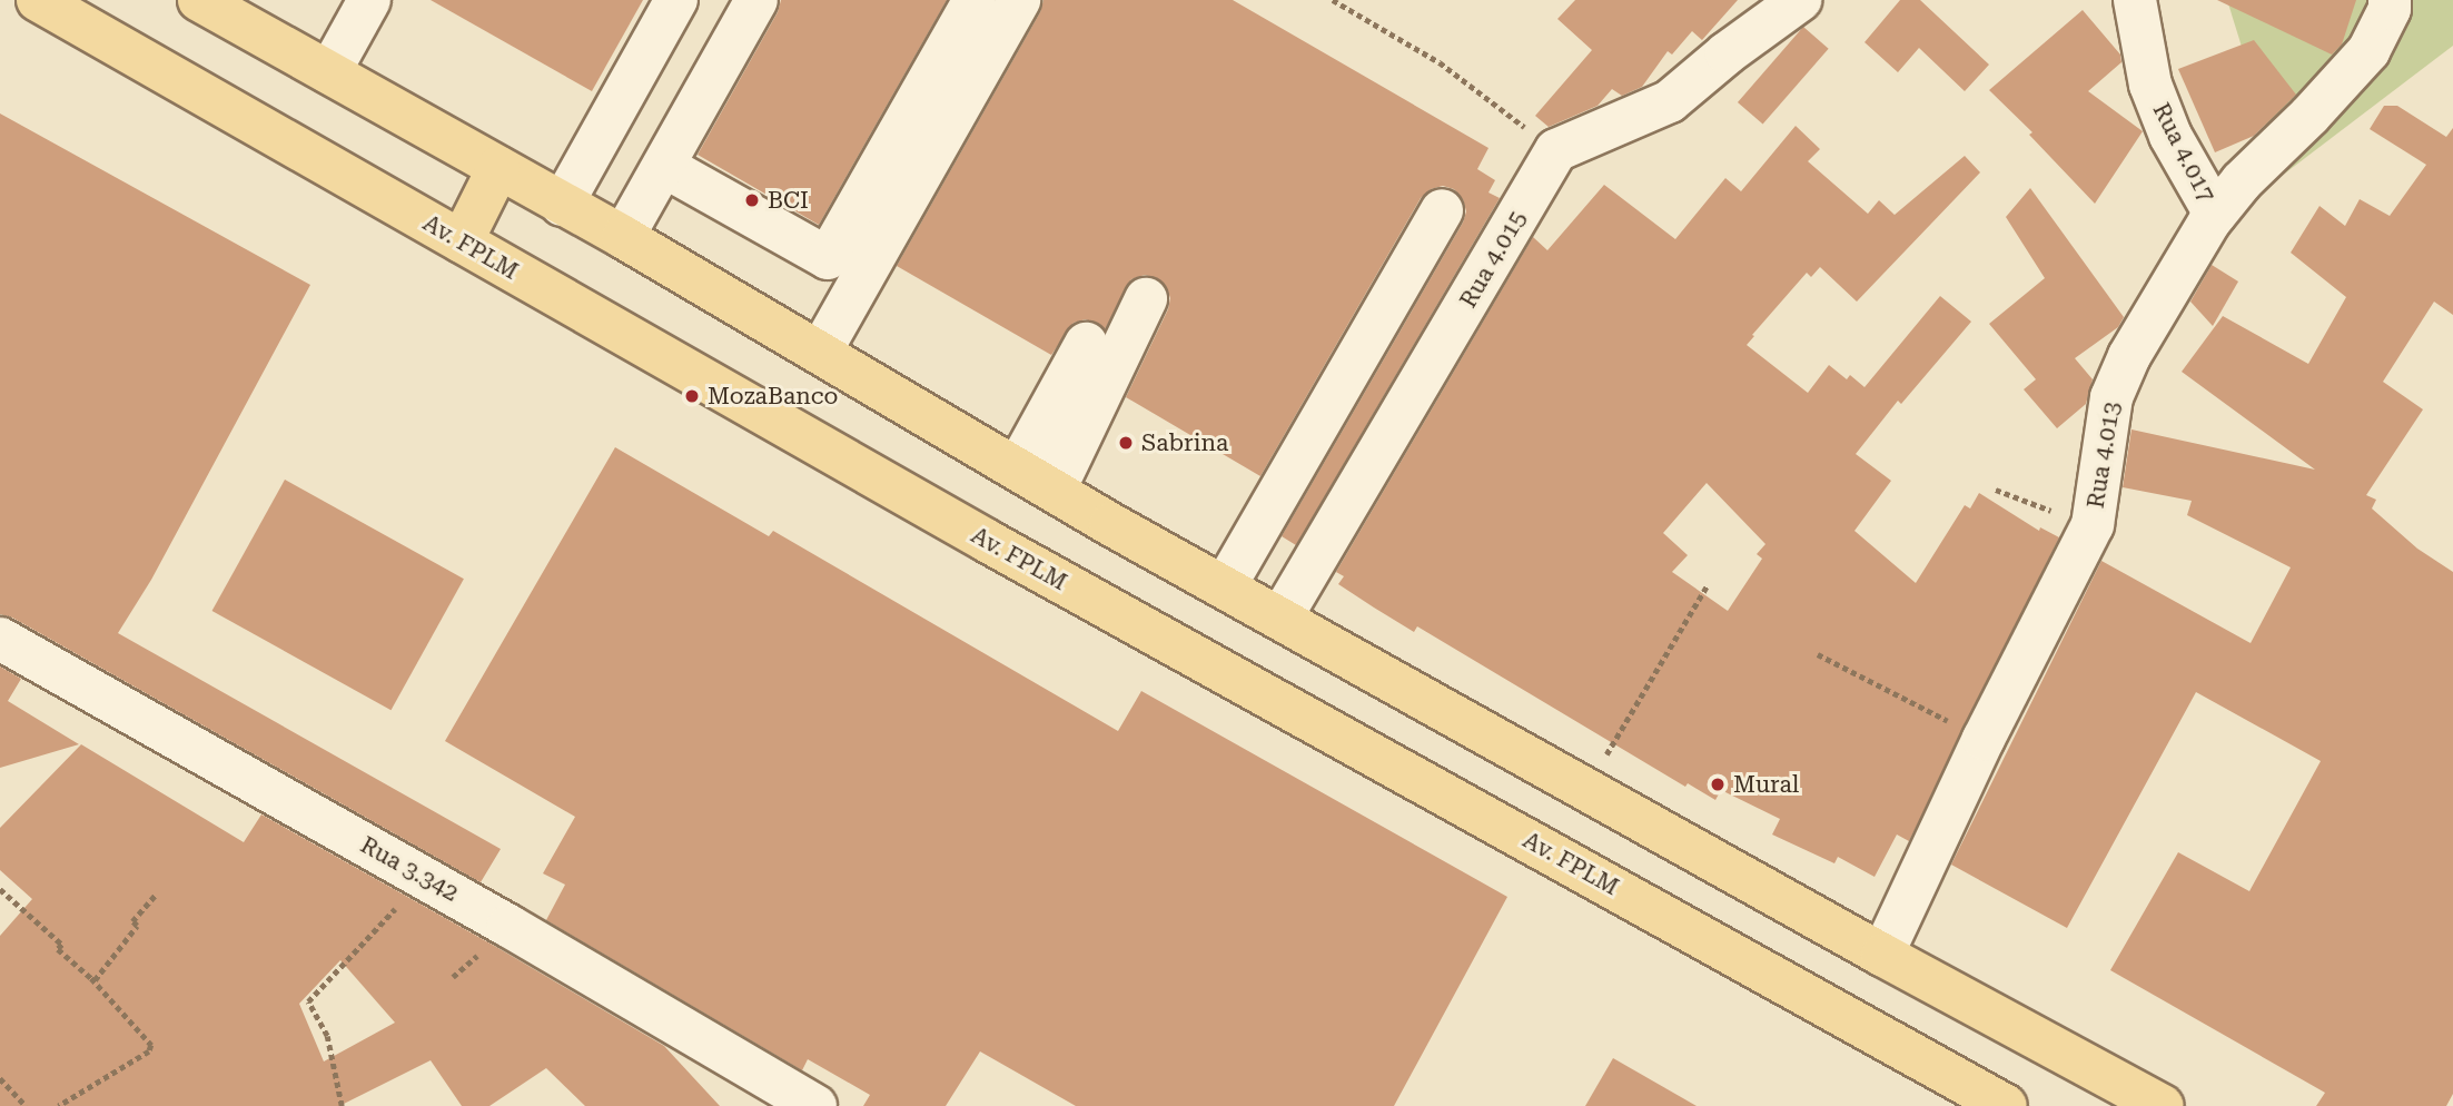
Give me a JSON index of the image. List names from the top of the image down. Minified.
{"streets":{"main road":["Av. FPLM"],"street":["Rua 4.017","Rua 4.015","Rua 4.013","Rua 3.342"]},"crossings":[["Rua 4.017","Rua 4.013"]],"places":["BCI","MozaBanco","Sabrina","Mural"]}
